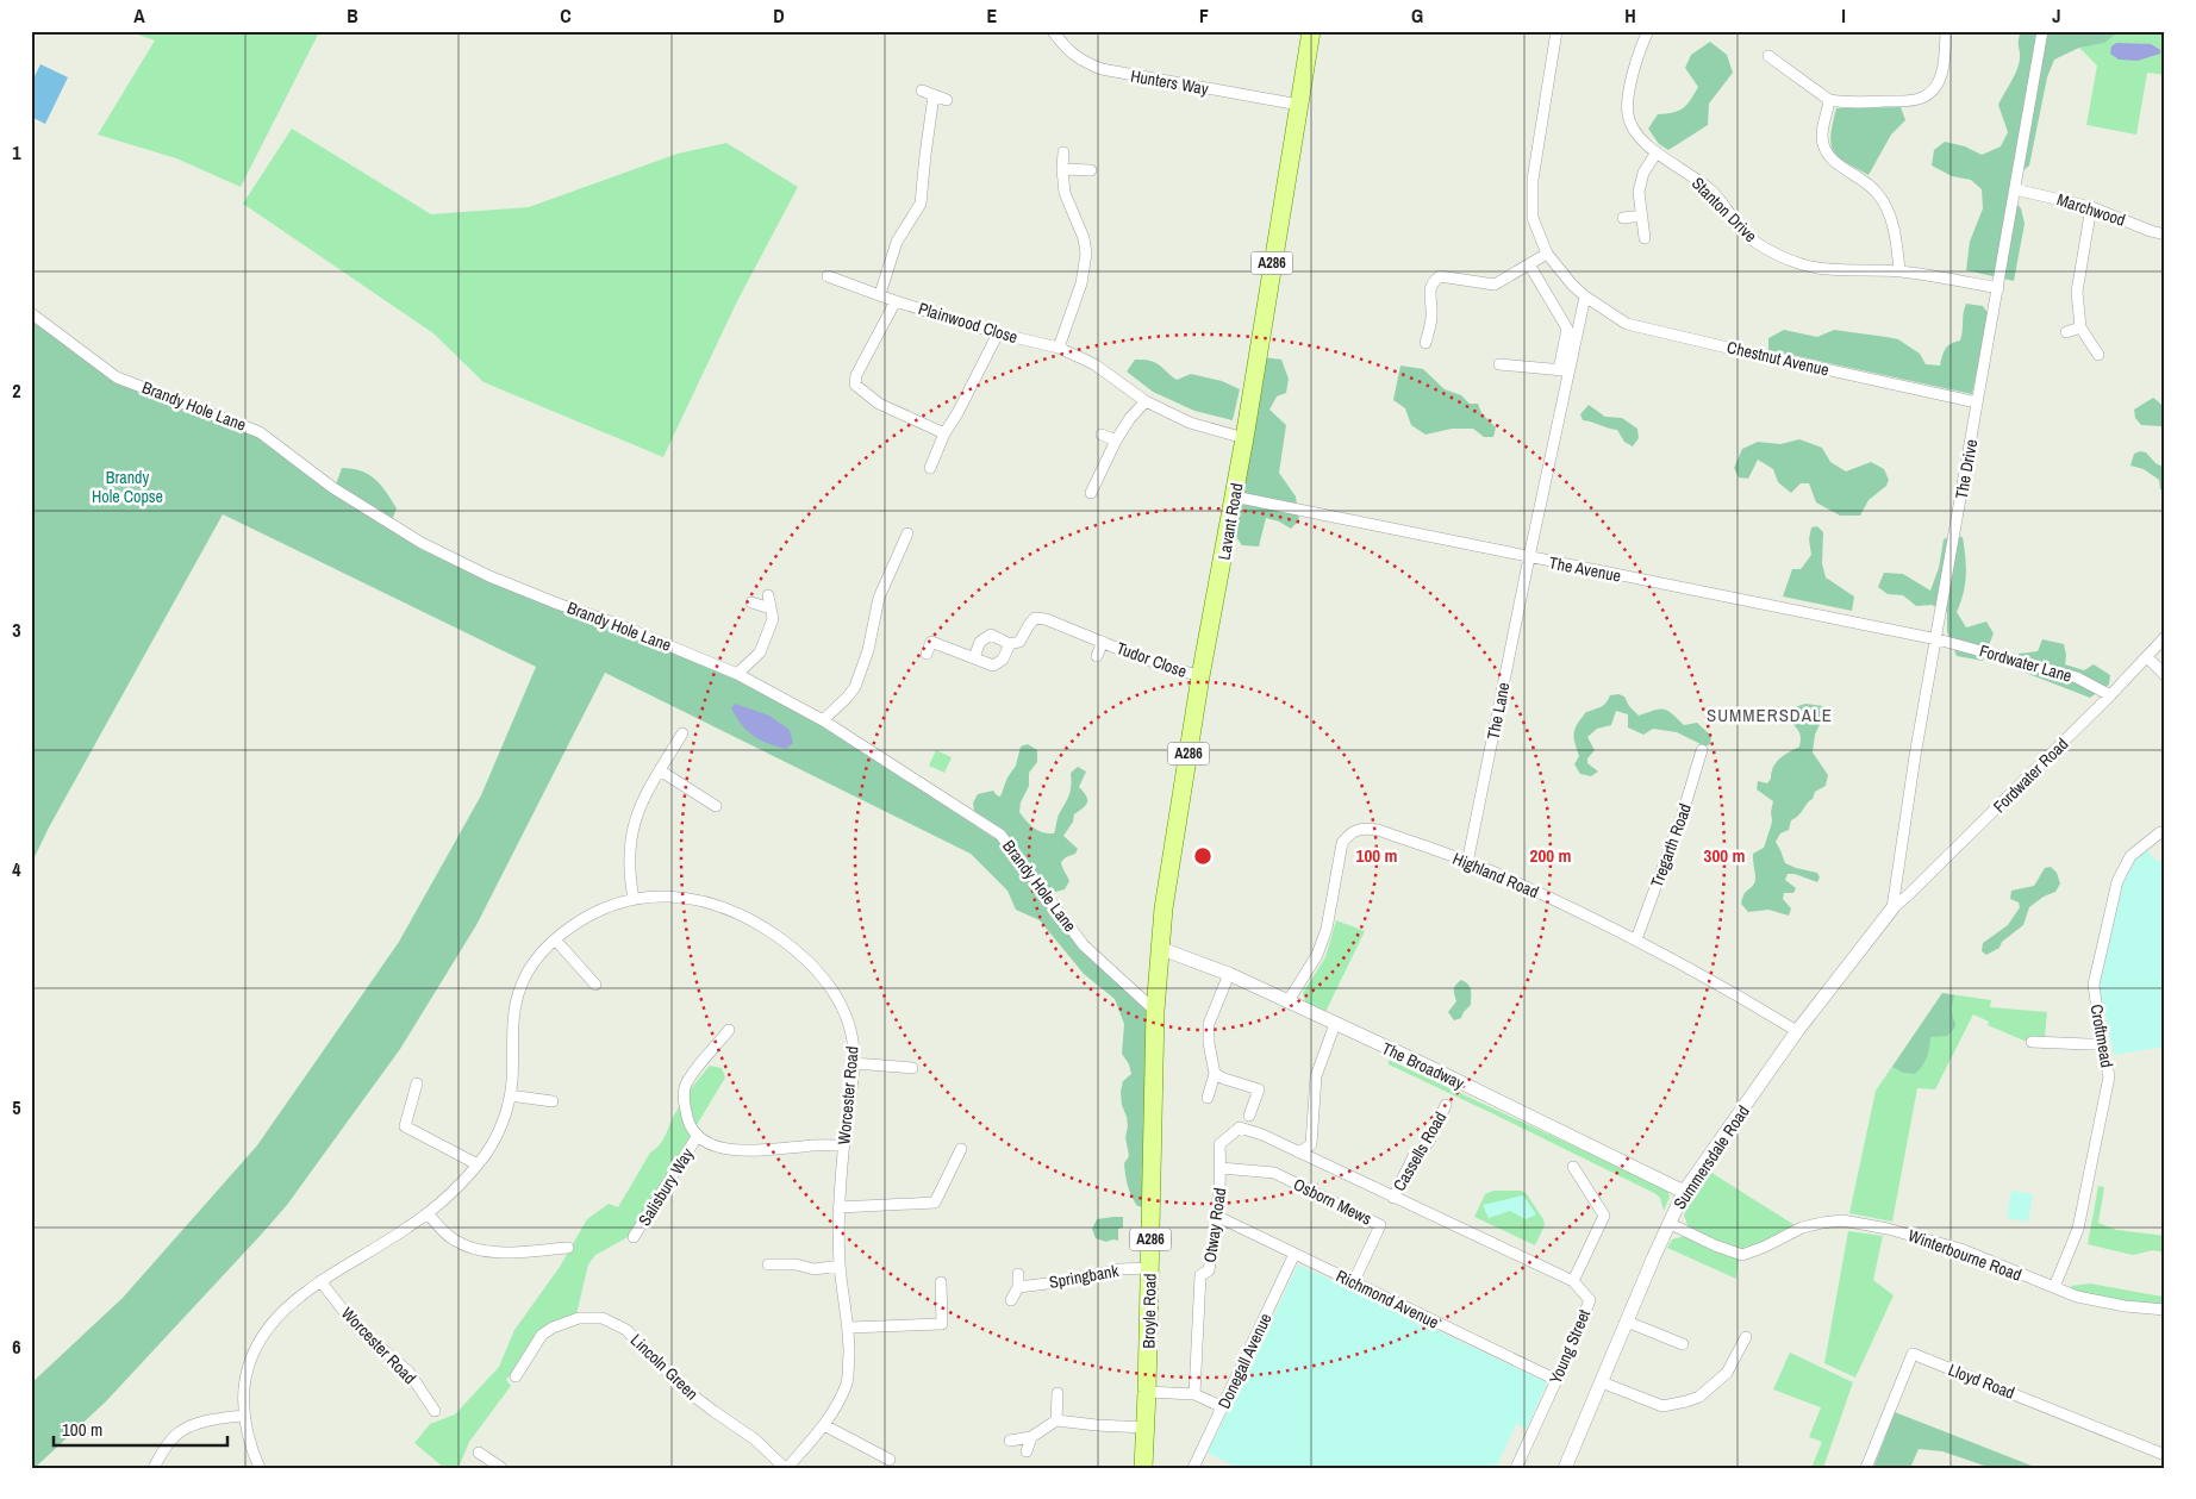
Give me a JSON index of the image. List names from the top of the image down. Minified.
{"streets":{"main road":["A286","Lavant Road","Broyle Road"],"street":["Hunters Way","Stanton Drive","Marchwood","Plainwood Close","Chestnut Avenue","Brandy Hole Lane","The Drive","The Avenue","Tudor Close","Fordwater Lane","The Lane","Fordwater Road","Tregarth Road","Highland Road","Croftmead","The Broadway","Worcester Road","Cassells Road","Summersdale Road","Salisbury Way","Osborn Mews","Otway Road","Winterbourne Road","Springbank","Richmond Avenue","Young Street","Donegall Avenue","Lincoln Green","Lloyd Road"]},"crossings":[["Hunters Way","Lavant Road"],["Stanton Drive","The Drive"],["Marchwood","The Drive"],["Plainwood Close","Lavant Road"],["Chestnut Avenue","The Drive"],["Brandy Hole Lane","Lavant Road"],["Brandy Hole Lane","Broyle Road"],["The Drive","The Avenue"],["The Drive","Fordwater Lane"],["The Drive","Fordwater Road"],["The Drive","Summersdale Road"],["Lavant Road","The Avenue"],["Lavant Road","Tudor Close"],["Lavant Road","The Broadway"],["Lavant Road","Broyle Road"],["The Avenue","Fordwater Lane"],["The Avenue","The Lane"],["Fordwater Lane","Fordwater Road"],["The Lane","Highland Road"],["Fordwater Road","Summersdale Road"],["Tregarth Road","Highland Road"],["Highland Road","The Broadway"],["Highland Road","Summersdale Road"],["Croftmead","Winterbourne Road"],["The Broadway","Summersdale Road"],["Worcester Road","Lincoln Green"],["Cassells Road","Otway Road"],["Summersdale Road","Winterbourne Road"],["Osborn Mews","Otway Road"],["Osborn Mews","Richmond Avenue"],["Otway Road","Richmond Avenue"],["Otway Road","Young Street"],["Springbank","Broyle Road"],["Richmond Avenue","Young Street"],["Richmond Avenue","Donegall Avenue"]],"districts":["SUMMERSDALE"],"parks":["Brandy Hole Copse"],"scale_bar":"100 m","grid":{"columns":["A","B","C","D","E","F","G","H","I","J"],"rows":["1","2","3","4","5","6"]},"rings":["100 m","200 m","300 m"]}
